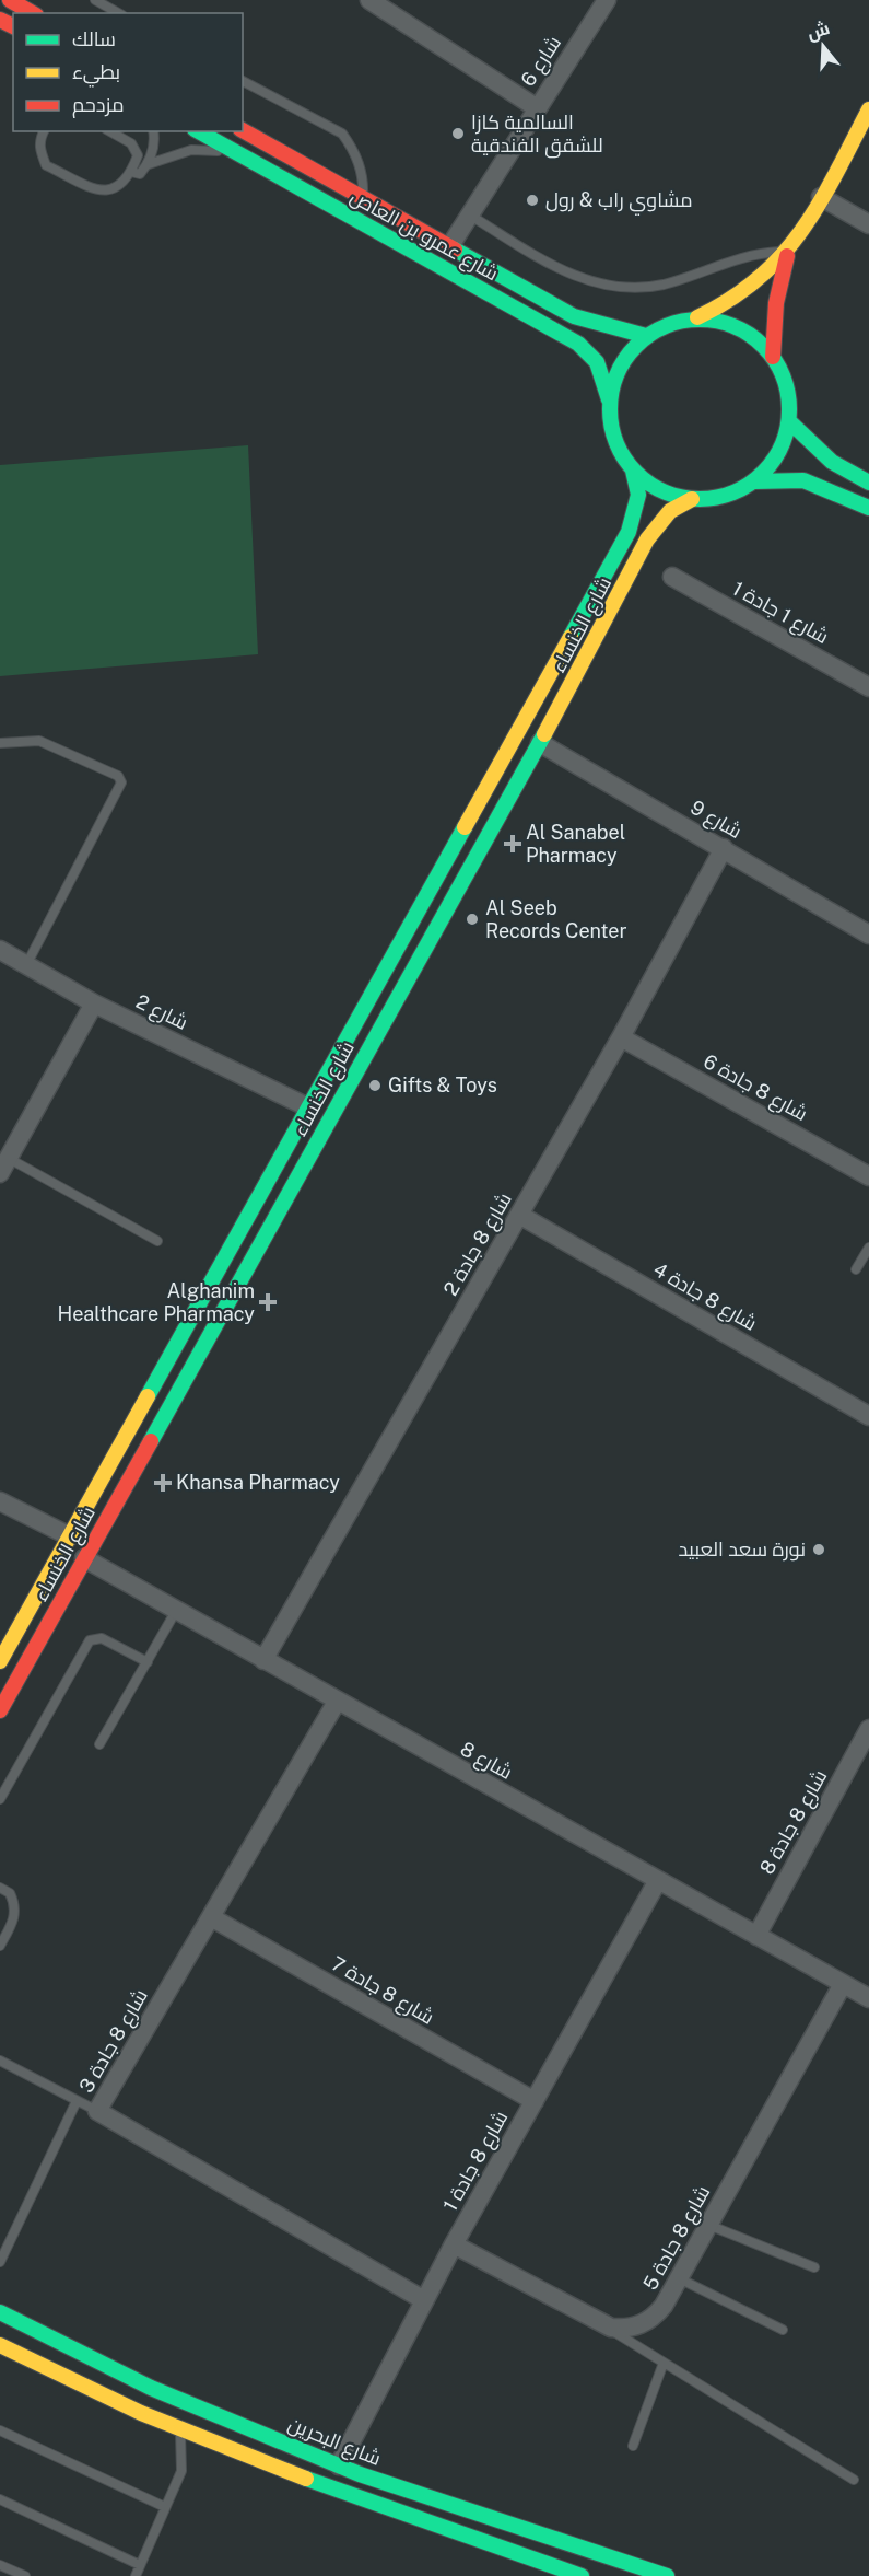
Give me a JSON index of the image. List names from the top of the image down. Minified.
{"streets":{"street":["شارع 6","شارع عمرو بن العاص","شارع 1 جادة 1","شارع الخنساء","شارع 9","شارع 2","شارع 8 جادة 6","شارع 8 جادة 2","شارع 8 جادة 4","شارع 8","شارع 8 جادة 8","شارع 8 جادة 7","شارع 8 جادة 3","شارع 8 جادة 1","شارع 8 جادة 5","شارع البحرين"]},"crossings":[["شارع 6","شارع عمرو بن العاص"],["شارع عمرو بن العاص","شارع الخنساء"],["شارع الخنساء","شارع 9"],["شارع الخنساء","شارع 2"],["شارع الخنساء","شارع 8"],["شارع 9","شارع 8 جادة 2"],["شارع 8 جادة 6","شارع 8 جادة 2"],["شارع 8 جادة 2","شارع 8 جادة 4"],["شارع 8 جادة 2","شارع 8"],["شارع 8","شارع 8 جادة 8"],["شارع 8","شارع 8 جادة 3"],["شارع 8","شارع 8 جادة 1"],["شارع 8","شارع 8 جادة 5"],["شارع 8 جادة 7","شارع 8 جادة 3"],["شارع 8 جادة 7","شارع 8 جادة 1"],["شارع 8 جادة 3","شارع 8 جادة 1"],["شارع 8 جادة 1","شارع 8 جادة 5"],["شارع 8 جادة 1","شارع البحرين"]],"places":{"other":["السالمية كازا للشقق الفندقية","مشاوي راب & رول","Al Seeb Records Center","Gifts & Toys","نورة سعد العبيد"],"health":["Al Sanabel Pharmacy","Alghanim Healthcare Pharmacy","Khansa Pharmacy"]},"legend":["سالك","بطيء","مزدحم"],"north":"top"}
